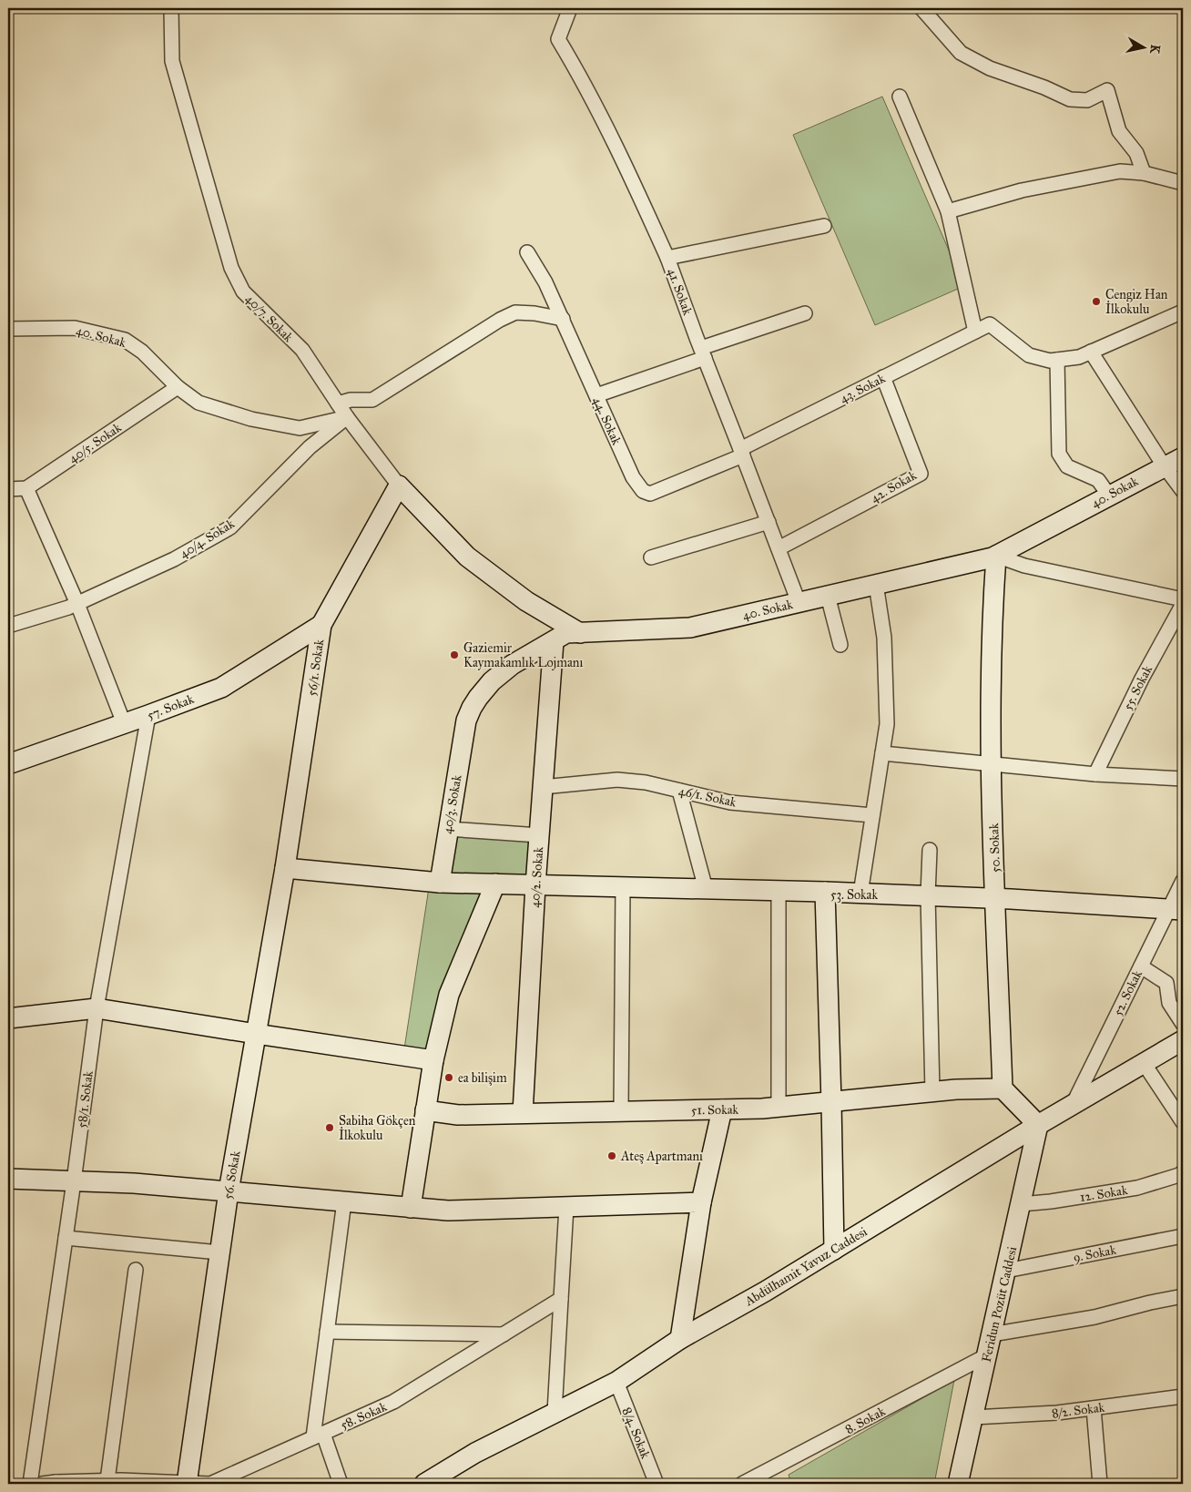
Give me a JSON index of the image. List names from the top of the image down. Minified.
{"streets":{"street":["41. Sokak","40/7. Sokak","40. Sokak","43. Sokak","44. Sokak","40/5. Sokak","42. Sokak","40/4. Sokak","56/1. Sokak","55. Sokak","57. Sokak","46/1. Sokak","40/3. Sokak","50. Sokak","40/2. Sokak","53. Sokak","52. Sokak","58/1. Sokak","51. Sokak","56. Sokak","12. Sokak","9. Sokak","Abdülhamit Yavuz Caddesi","Feridun Pozüt Caddesi","8/2. Sokak","58. Sokak","8. Sokak","8/4. Sokak"]},"crossings":[["41. Sokak","40. Sokak"],["41. Sokak","43. Sokak"],["41. Sokak","44. Sokak"],["41. Sokak","42. Sokak"],["40/7. Sokak","40/4. Sokak"],["40. Sokak","40/5. Sokak"],["40. Sokak","40/3. Sokak"],["40. Sokak","50. Sokak"],["43. Sokak","44. Sokak"],["43. Sokak","42. Sokak"],["56/1. Sokak","57. Sokak"],["56/1. Sokak","56. Sokak"],["57. Sokak","58/1. Sokak"],["46/1. Sokak","40/2. Sokak"],["40/3. Sokak","40/2. Sokak"],["50. Sokak","53. Sokak"],["50. Sokak","51. Sokak"],["40/2. Sokak","51. Sokak"],["53. Sokak","52. Sokak"],["53. Sokak","51. Sokak"],["53. Sokak","Abdülhamit Yavuz Caddesi"],["52. Sokak","Abdülhamit Yavuz Caddesi"],["56. Sokak","58. Sokak"],["12. Sokak","Feridun Pozüt Caddesi"],["9. Sokak","Feridun Pozüt Caddesi"],["Abdülhamit Yavuz Caddesi","Feridun Pozüt Caddesi"],["Abdülhamit Yavuz Caddesi","8/4. Sokak"],["Feridun Pozüt Caddesi","8/2. Sokak"],["Feridun Pozüt Caddesi","8. Sokak"]],"places":["Cengiz Han İlkokulu","Gaziemir Kaymakamlık Lojmanı","ea bilişim","Sabiha Gökçen İlkokulu","Ateş Apartmanı"],"north":"right"}
